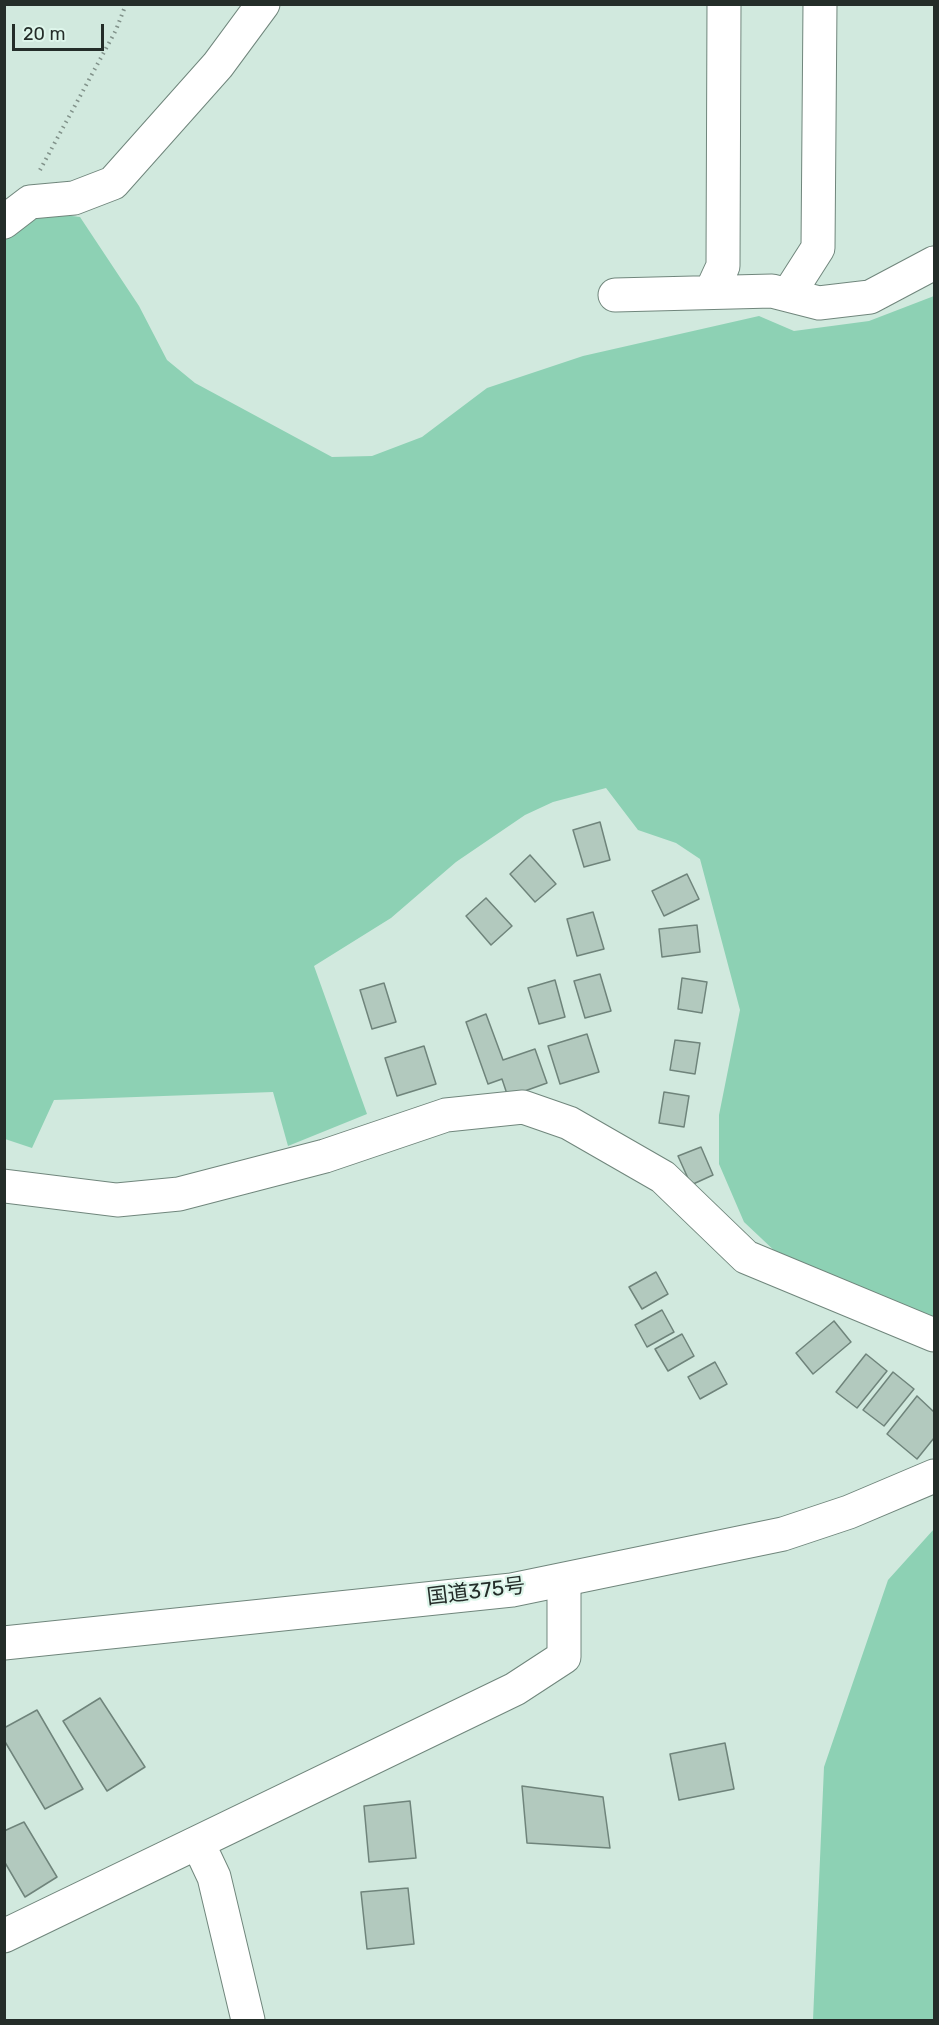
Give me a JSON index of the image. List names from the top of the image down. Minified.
{"streets":{"main road":["国道375号"]},"scale_bar":"20 m"}
